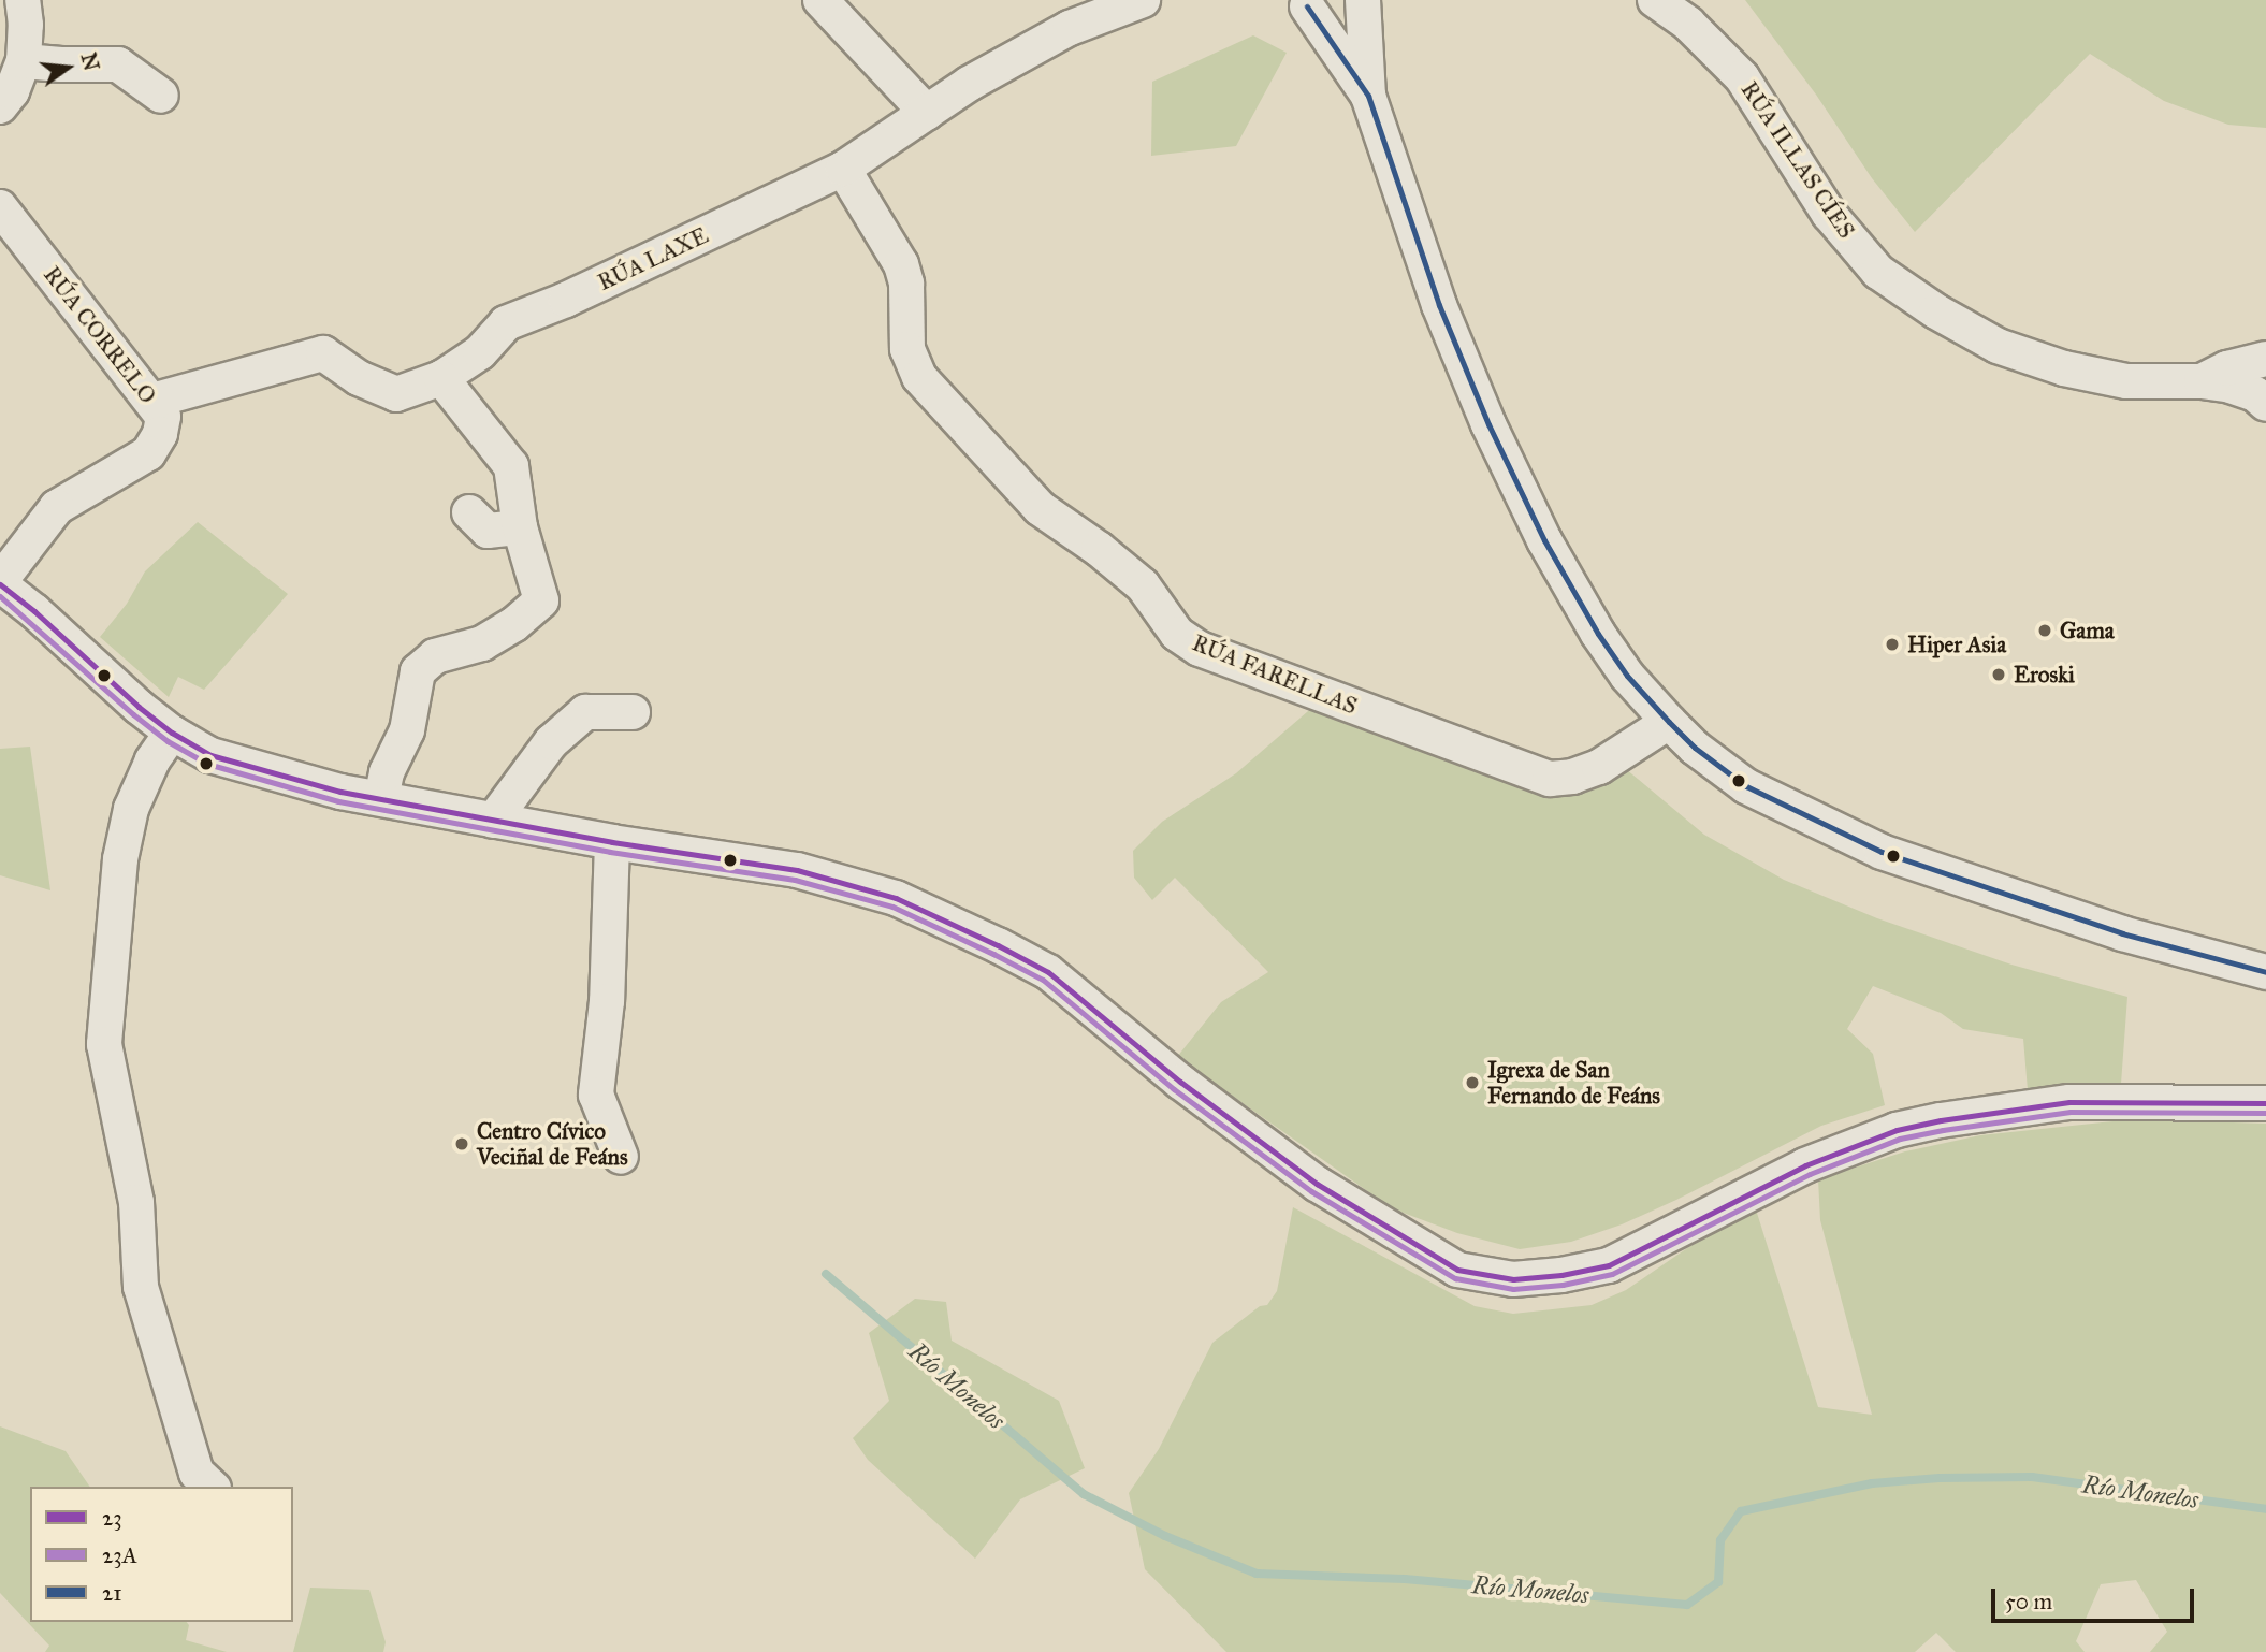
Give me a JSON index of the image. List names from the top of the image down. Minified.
{"streets":{"street":["RÚA ILLAS CÍES","RÚA LAXE","RÚA CORRELO","RÚA FARELLAS"]},"crossings":[["RÚA LAXE","RÚA CORRELO"],["RÚA LAXE","RÚA FARELLAS"]],"water":["Río Monelos"],"places":["Gama","Hiper Asia","Eroski","Igrexa de San Fernando de Feáns","Centro Cívico Veciñal de Feáns"],"lines":["transit line 21","transit line 23","transit line 23A"],"legend":["23","23A","21"],"scale_bar":"50 m","north":"right"}
